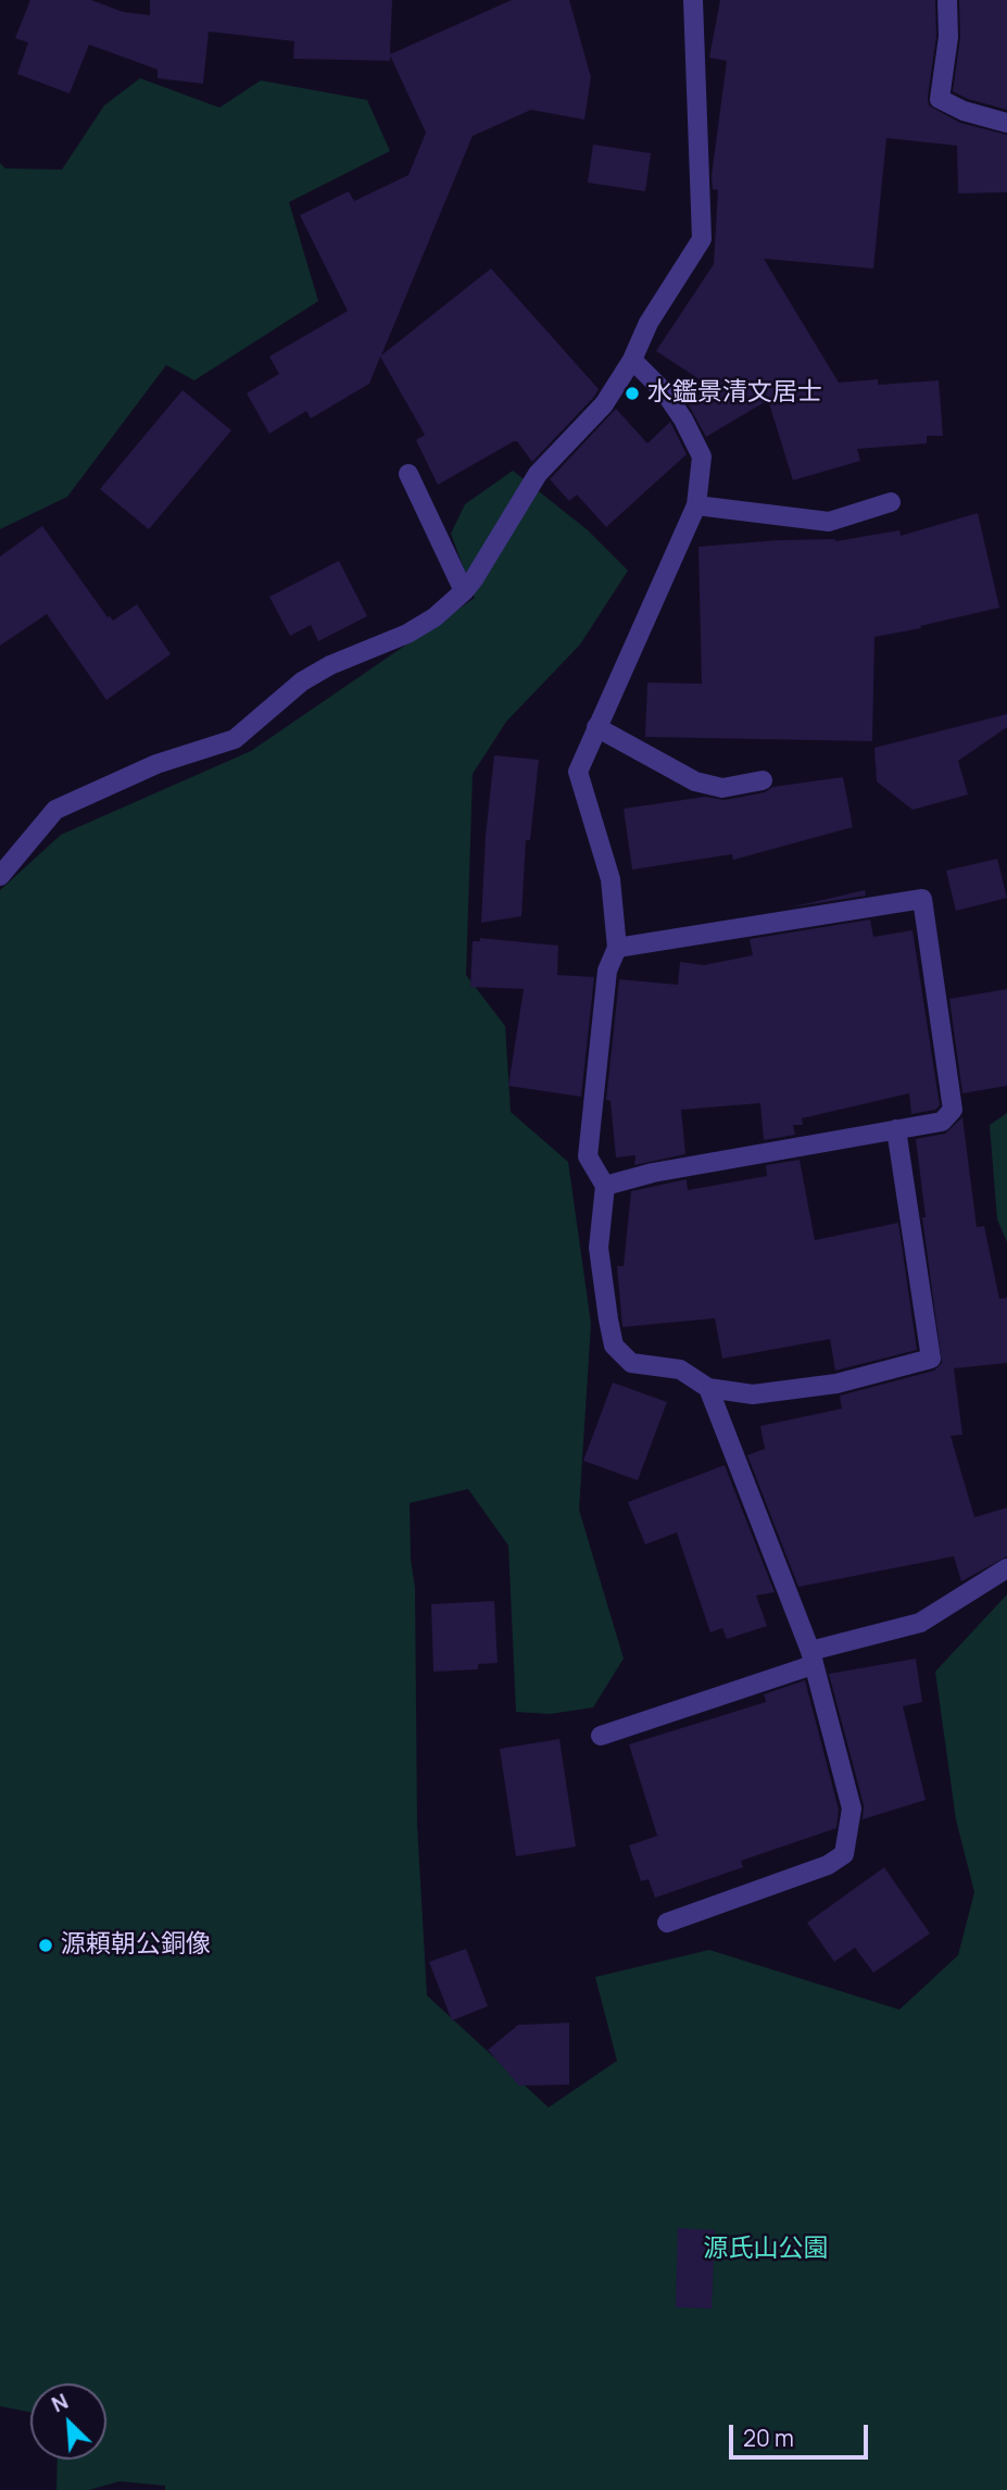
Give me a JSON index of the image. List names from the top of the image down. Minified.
{"parks":["源氏山公園"],"places":["水鑑景清文居士","源頼朝公銅像"],"scale_bar":"20 m","north":"top left"}
